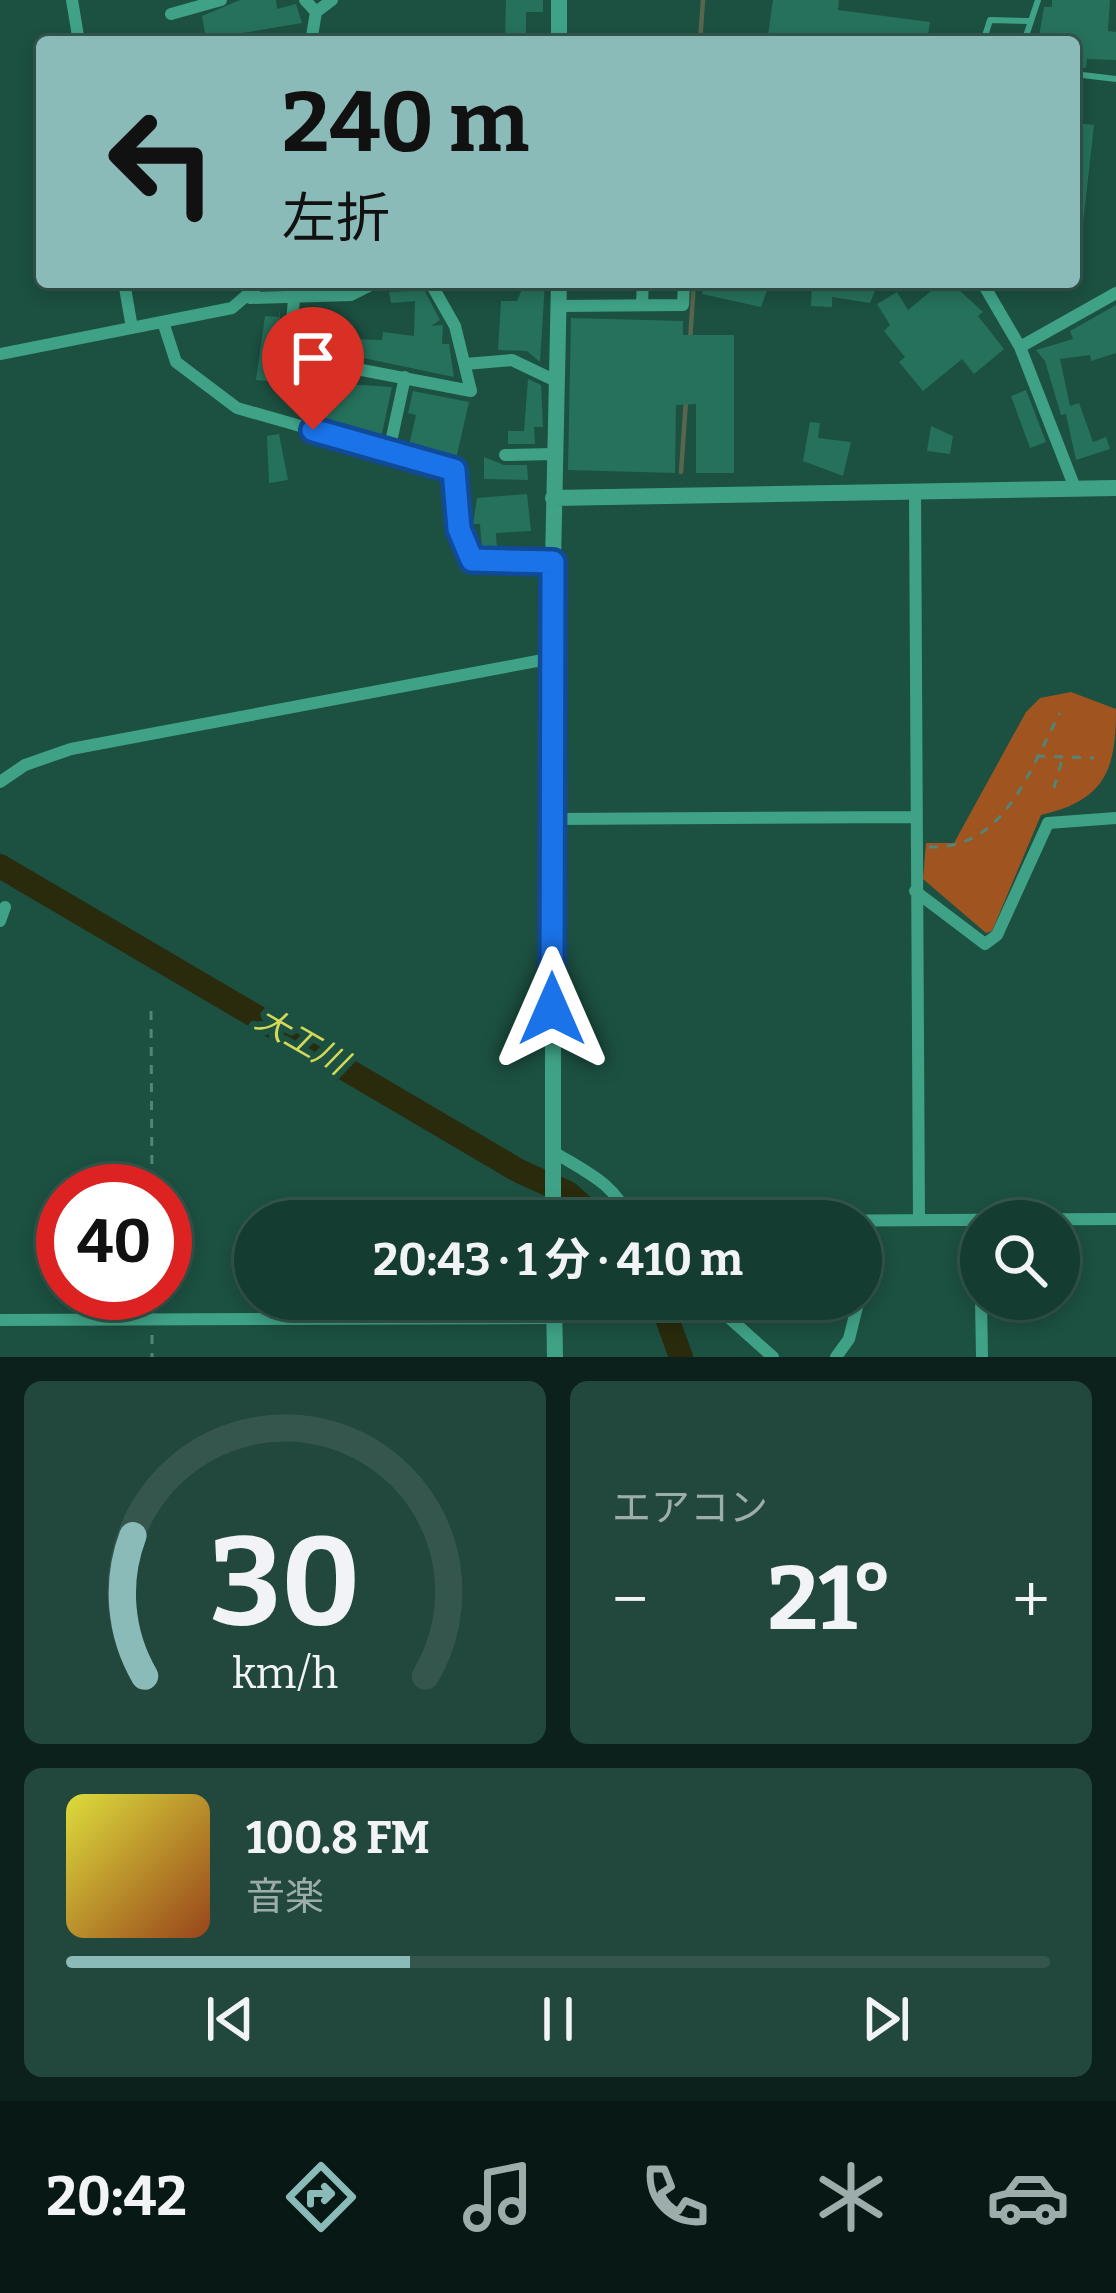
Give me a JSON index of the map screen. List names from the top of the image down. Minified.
{"water":["大工川"],"page":{"turn":["240 m","左折"],"limit":"40","trip":"20:43 · 1 分 · 410 m","tile":"エアコン","heat":["−","21°","+"],"song":["100.8 FM","音楽"],"tabs":"20:42","gauge":["30","km/h"]}}
